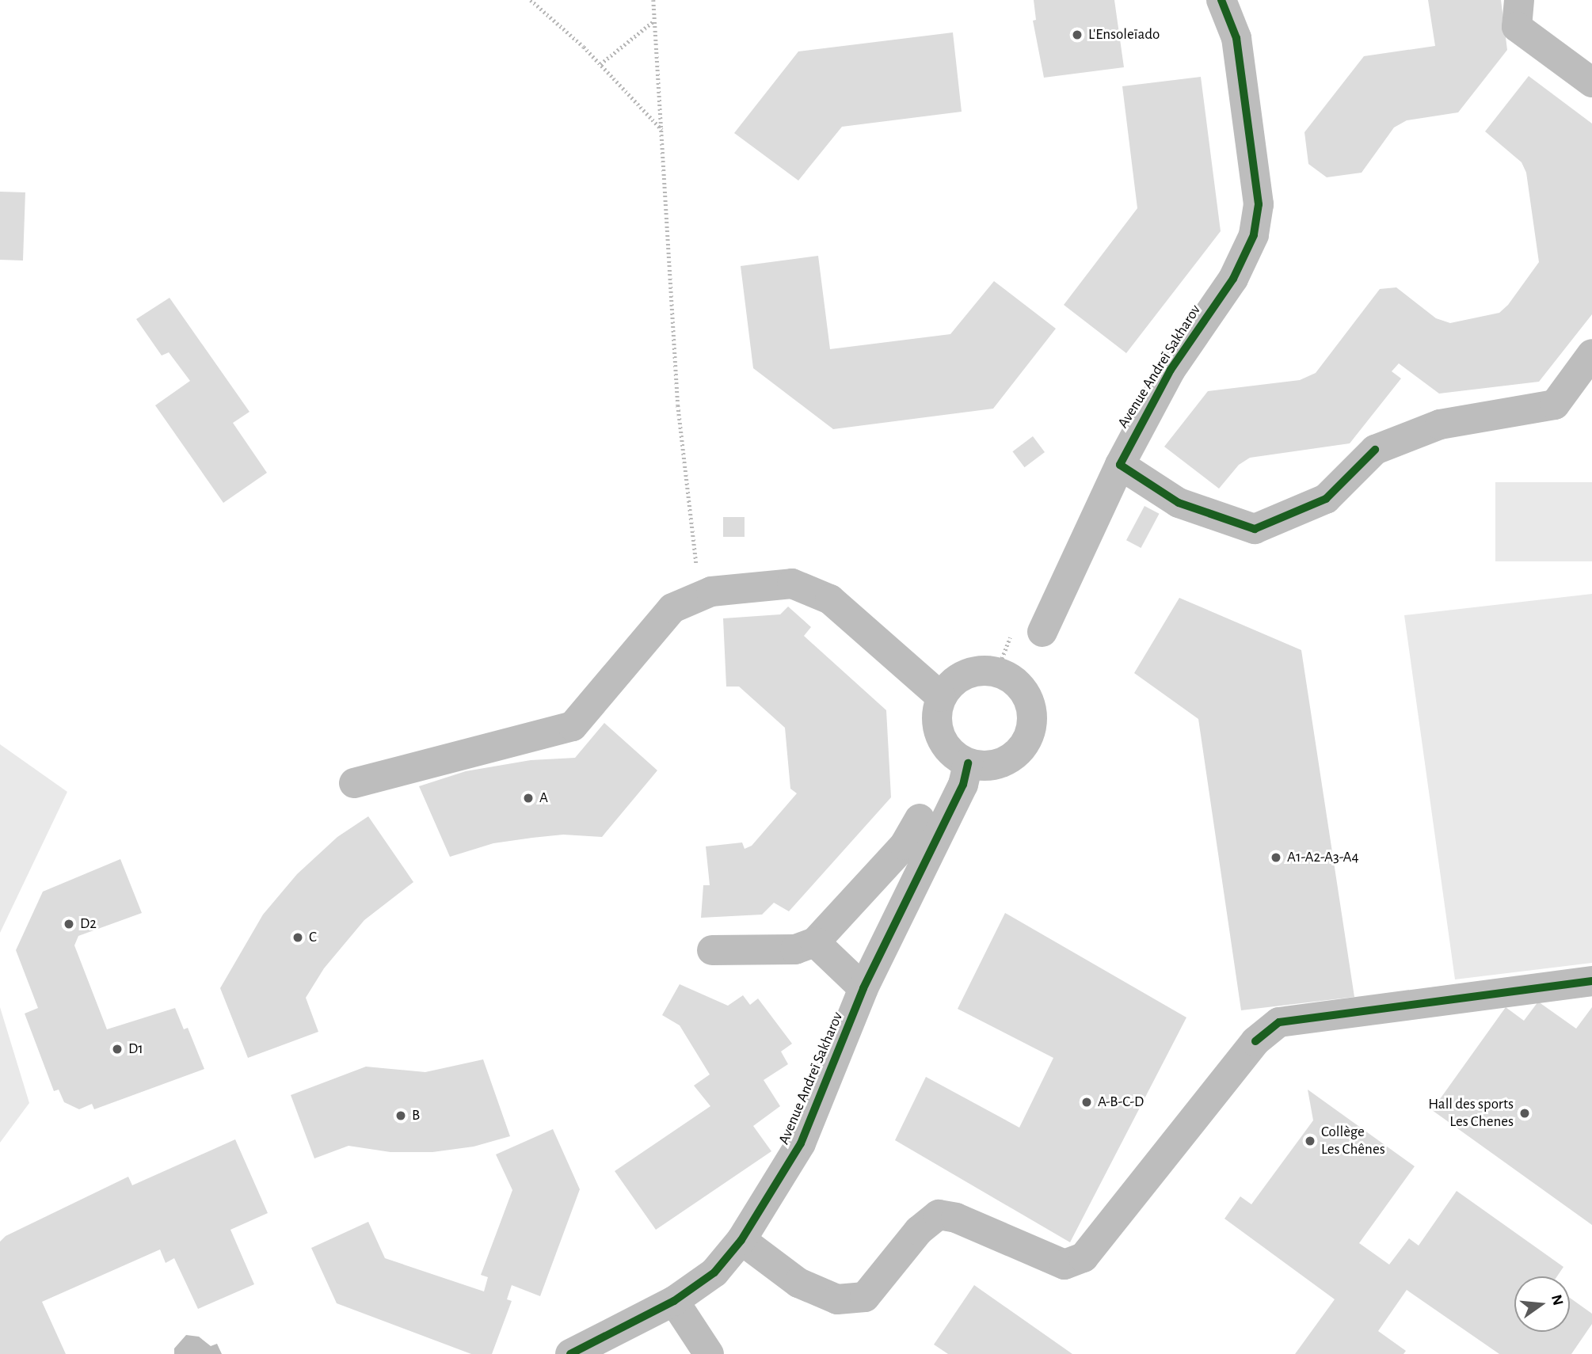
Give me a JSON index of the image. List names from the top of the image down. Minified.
{"streets":{"street":["Avenue Andreï Sakharov"]},"places":["L'Ensoleïado","A","A1-A2-A3-A4","D2","C","D1","A-B-C-D","Hall des sports Les Chenes","B","Collège Les Chênes"],"north":"right"}
